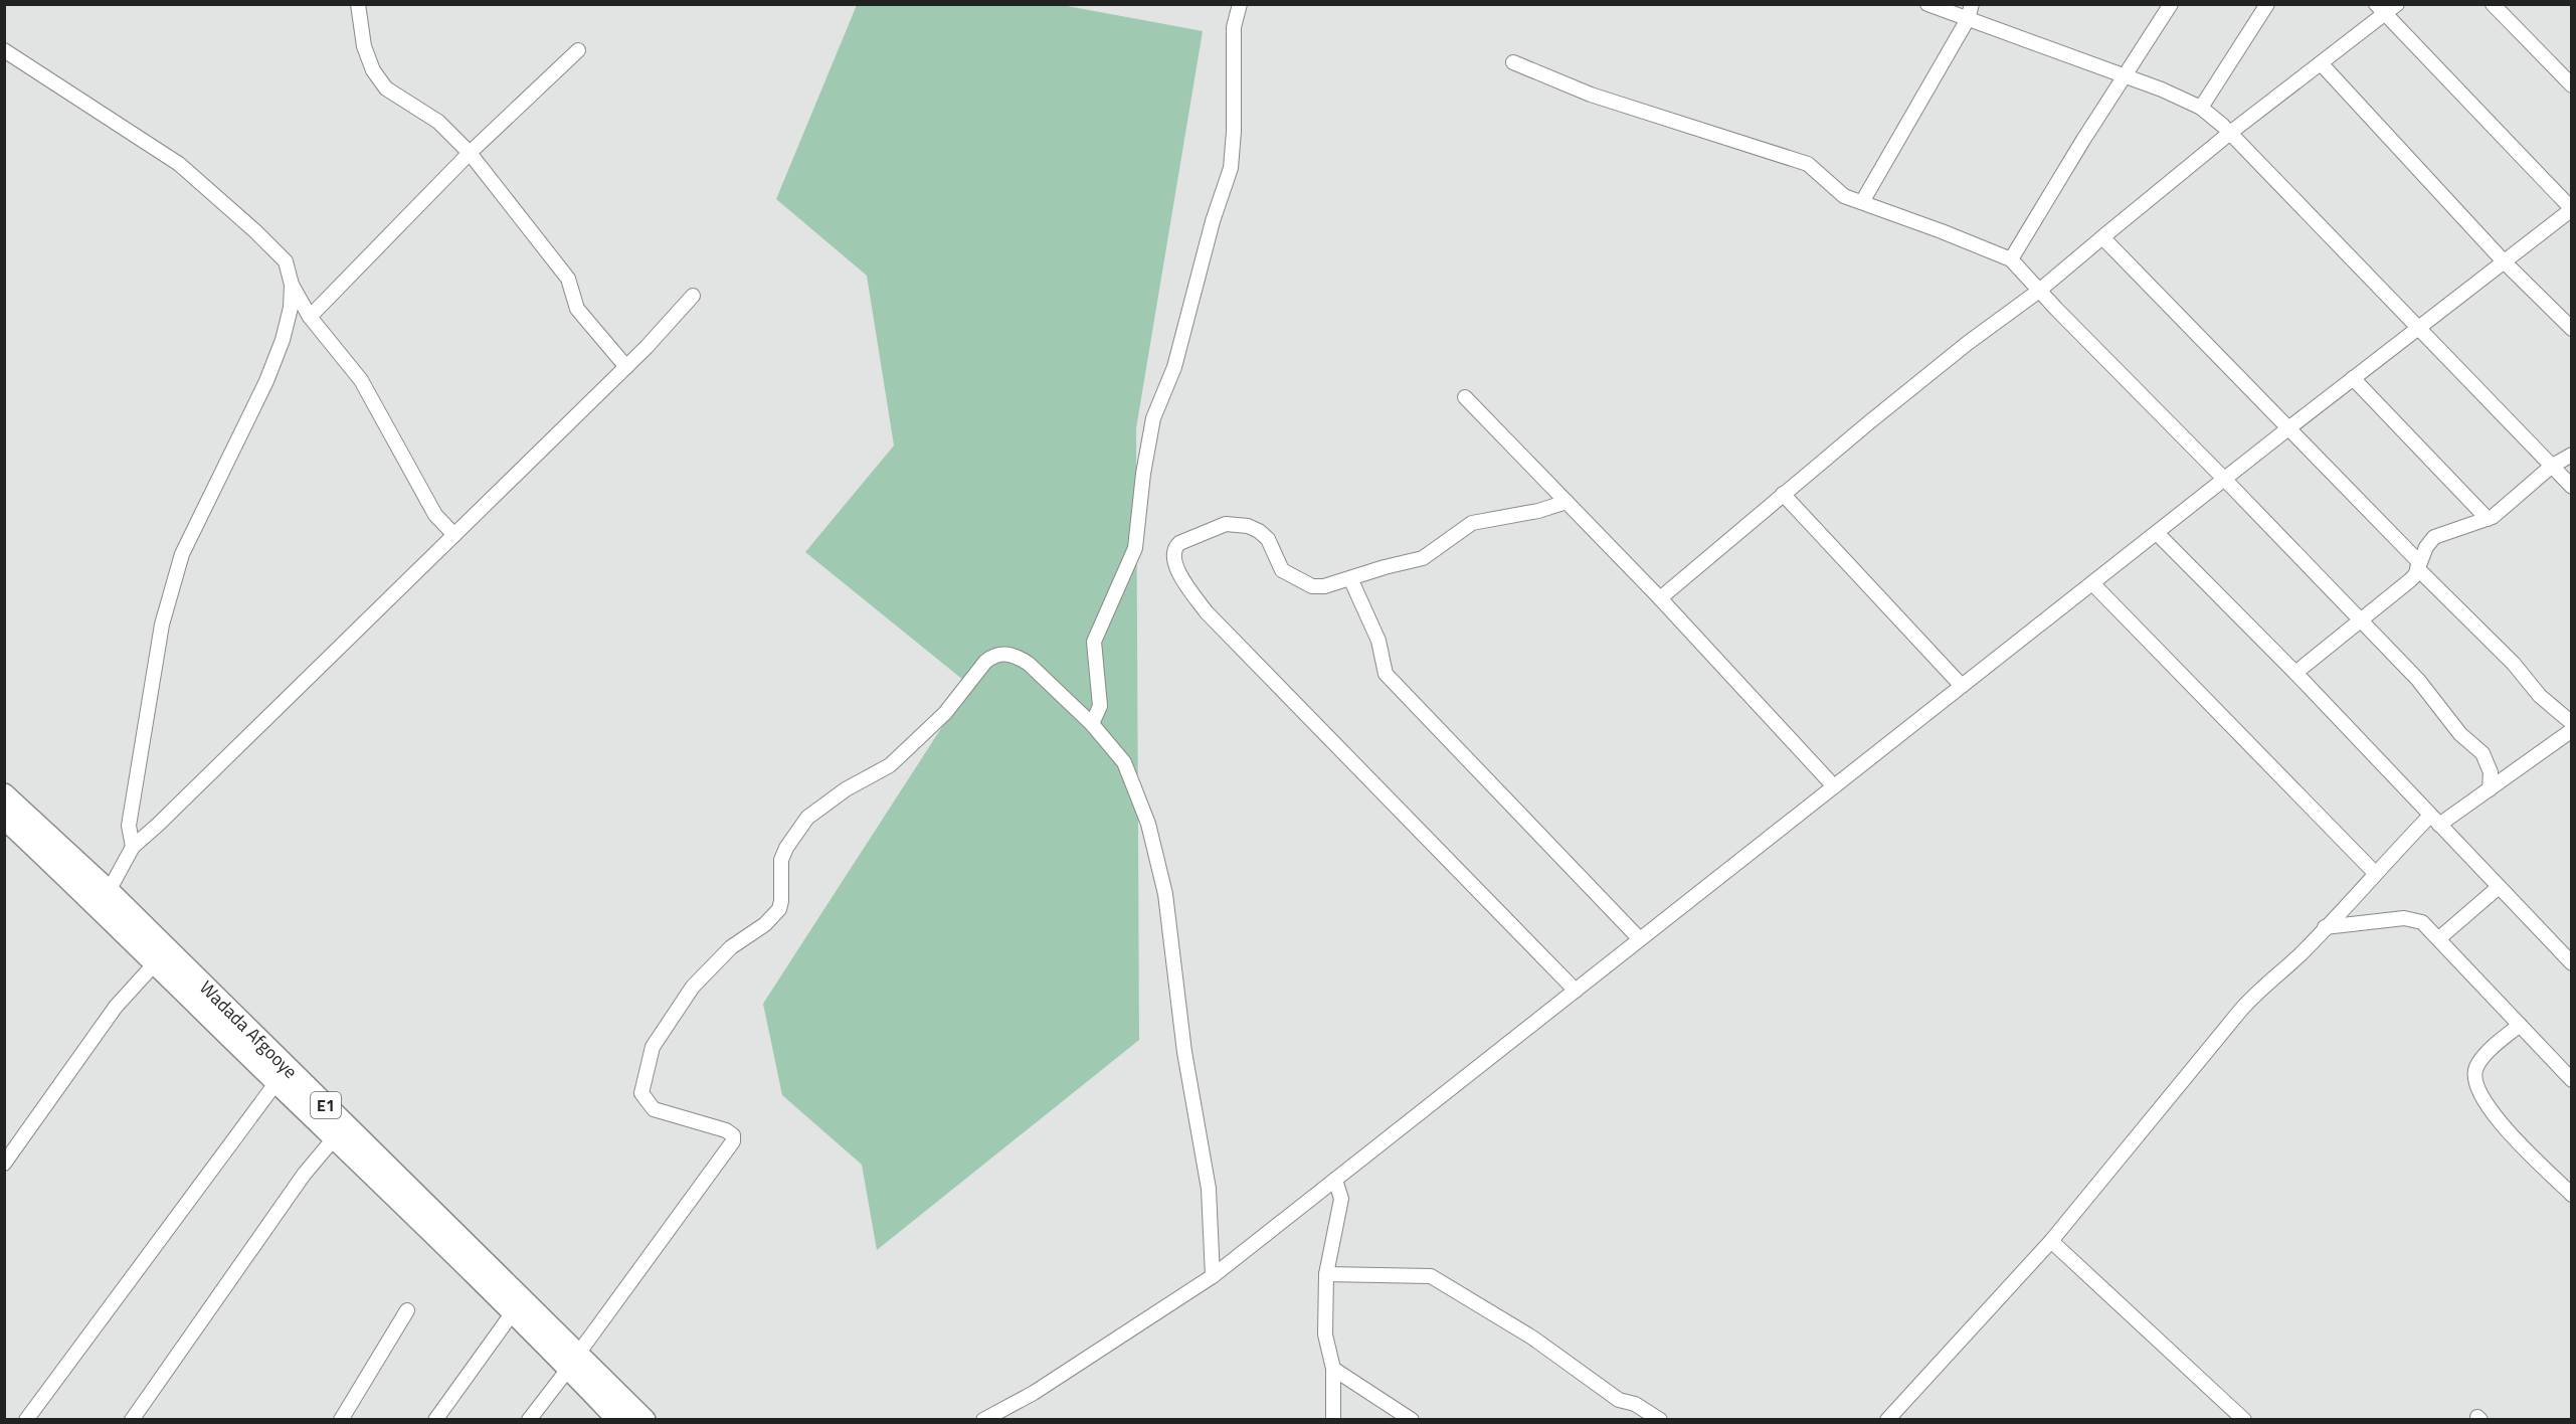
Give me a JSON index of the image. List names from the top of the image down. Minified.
{"streets":{"highway":["Wadada Afgooye","E1"]}}
